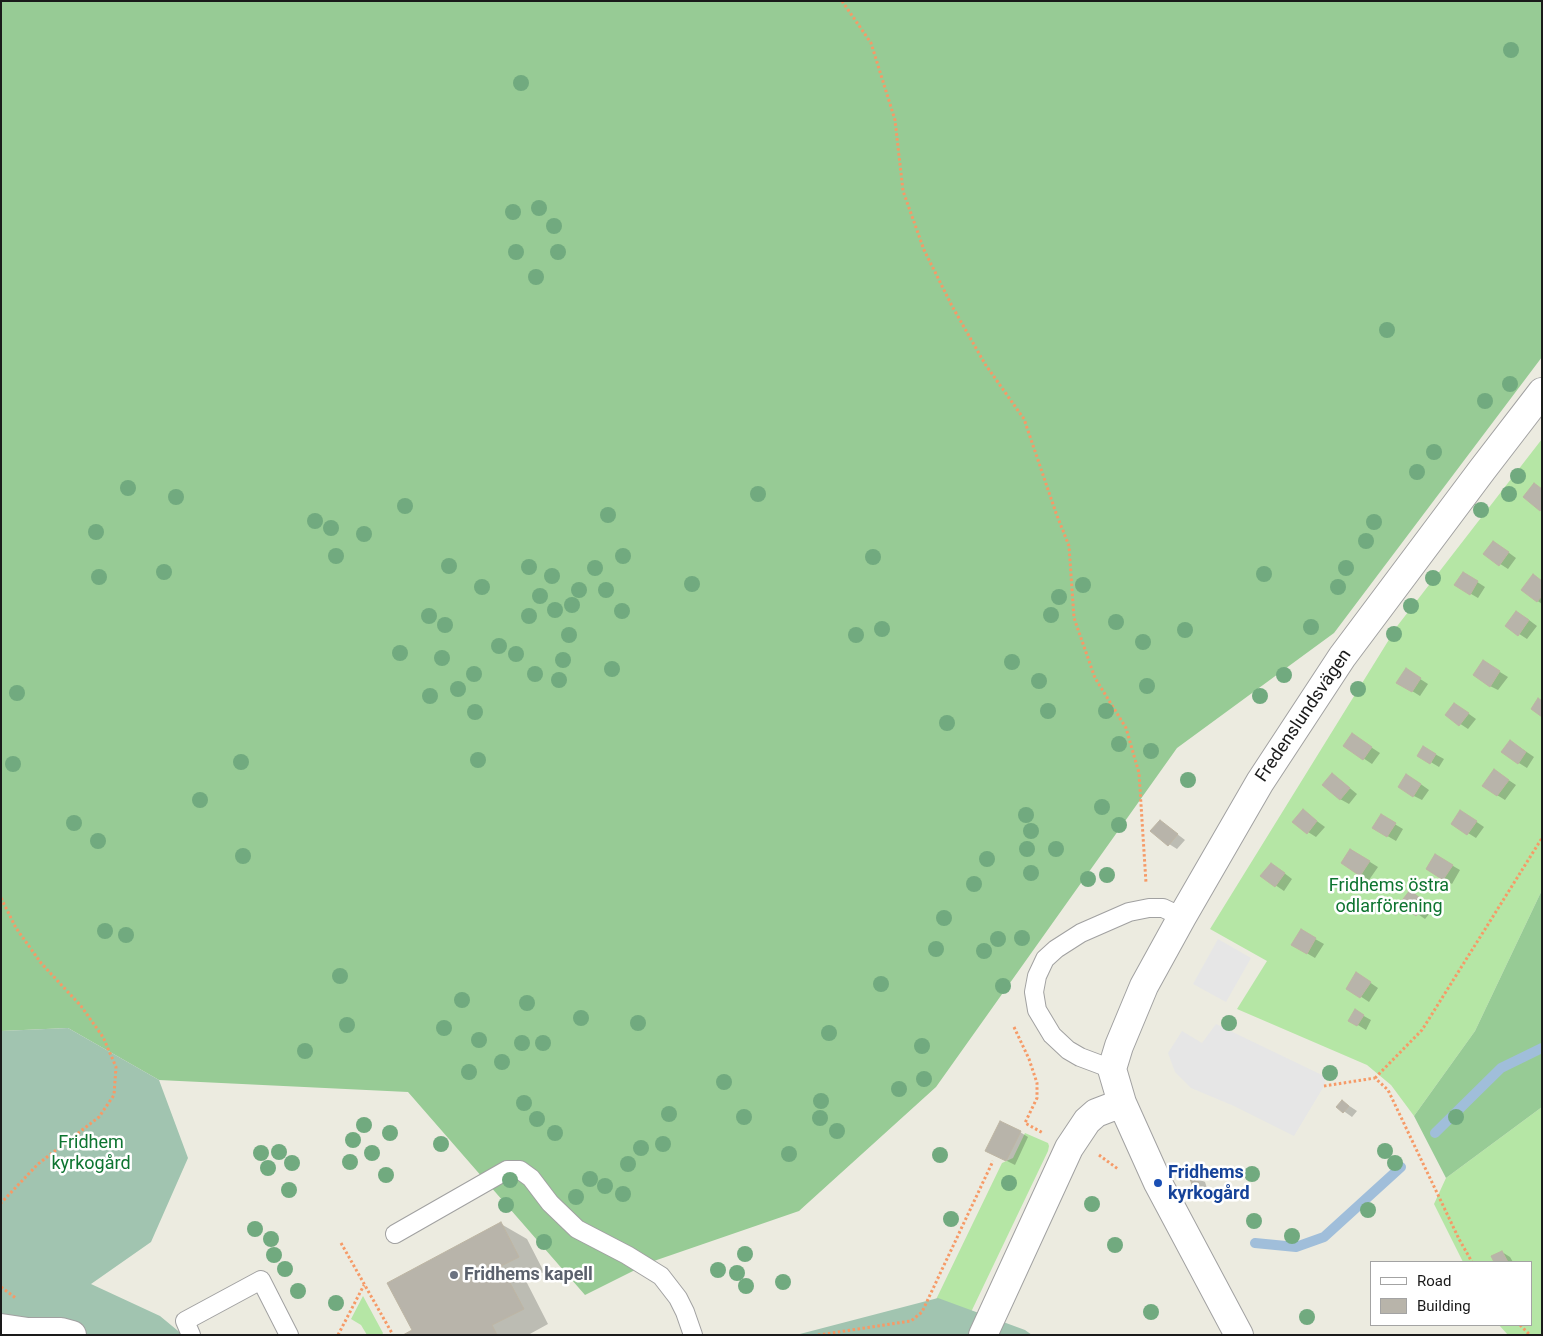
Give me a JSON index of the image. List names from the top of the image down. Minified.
{"streets":{"street":["Fredenslundsvägen"]},"parks":["Fridhems östra odlarförening","Fridhem kyrkogård"],"places":["Fridhems kyrkogård","Fridhems kapell"],"legend":["Road","Building"]}
